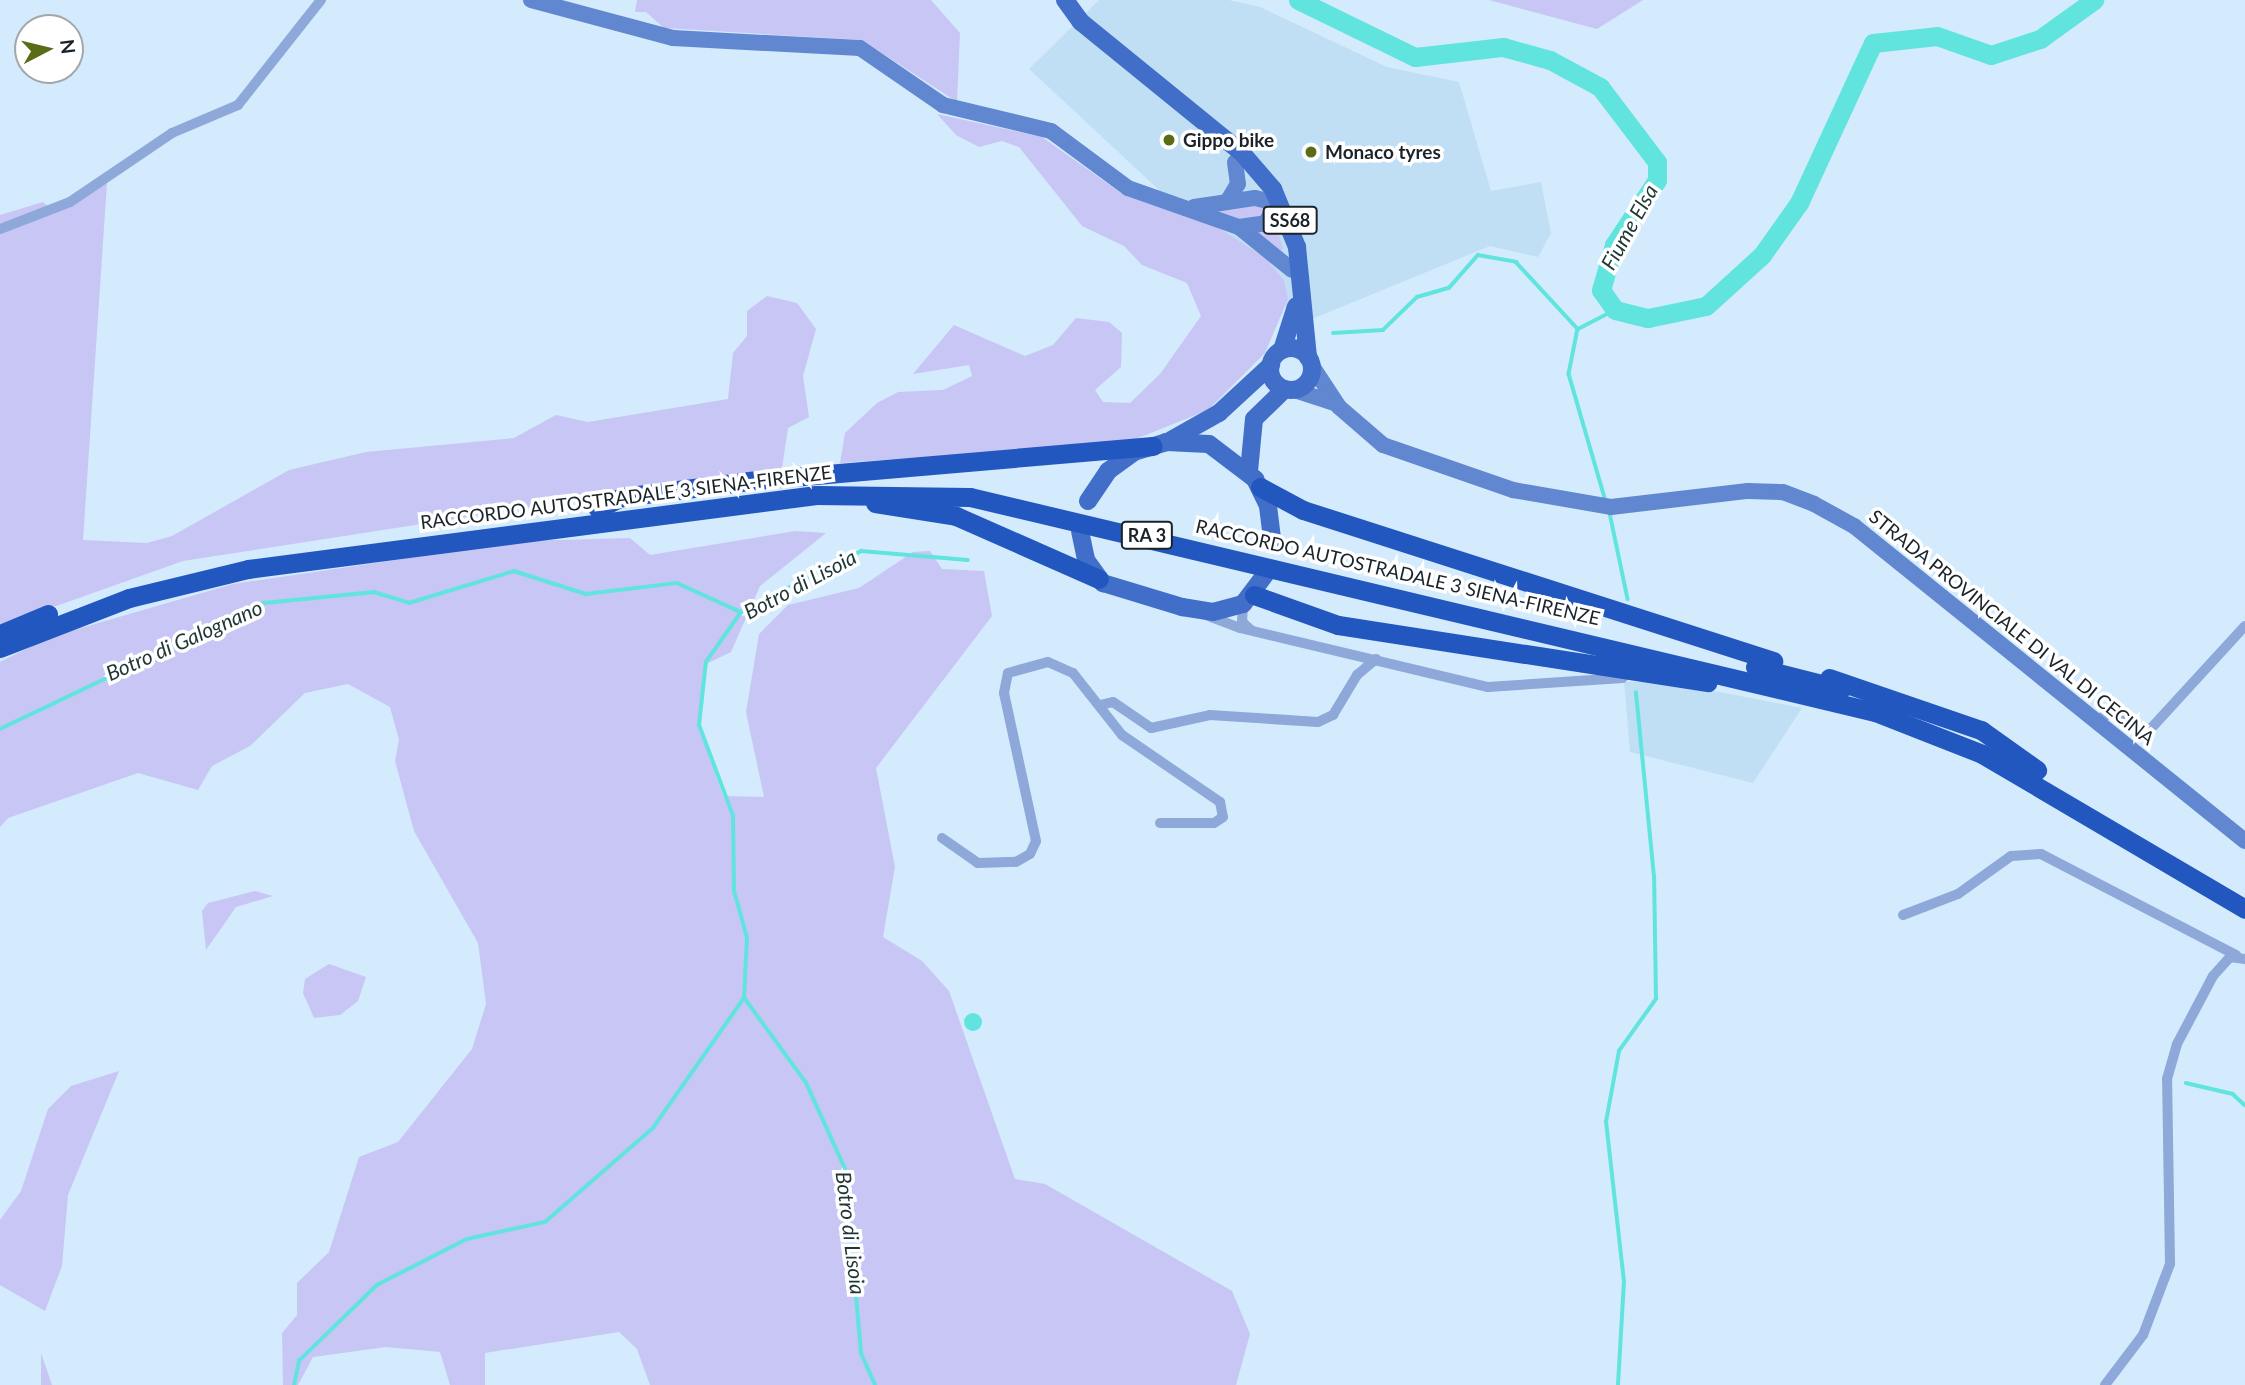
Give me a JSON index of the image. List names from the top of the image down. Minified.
{"streets":{"highway":["RACCORDO AUTOSTRADALE 3 SIENA-FIRENZE","RA 3"],"main road":["SS68","STRADA PROVINCIALE DI VAL DI CECINA"]},"crossings":[["SS68","STRADA PROVINCIALE DI VAL DI CECINA"]],"water":["Fiume Elsa","Botro di Lisoia","Botro di Galognano"],"places":["Gippo bike","Monaco tyres"],"north":"right"}
